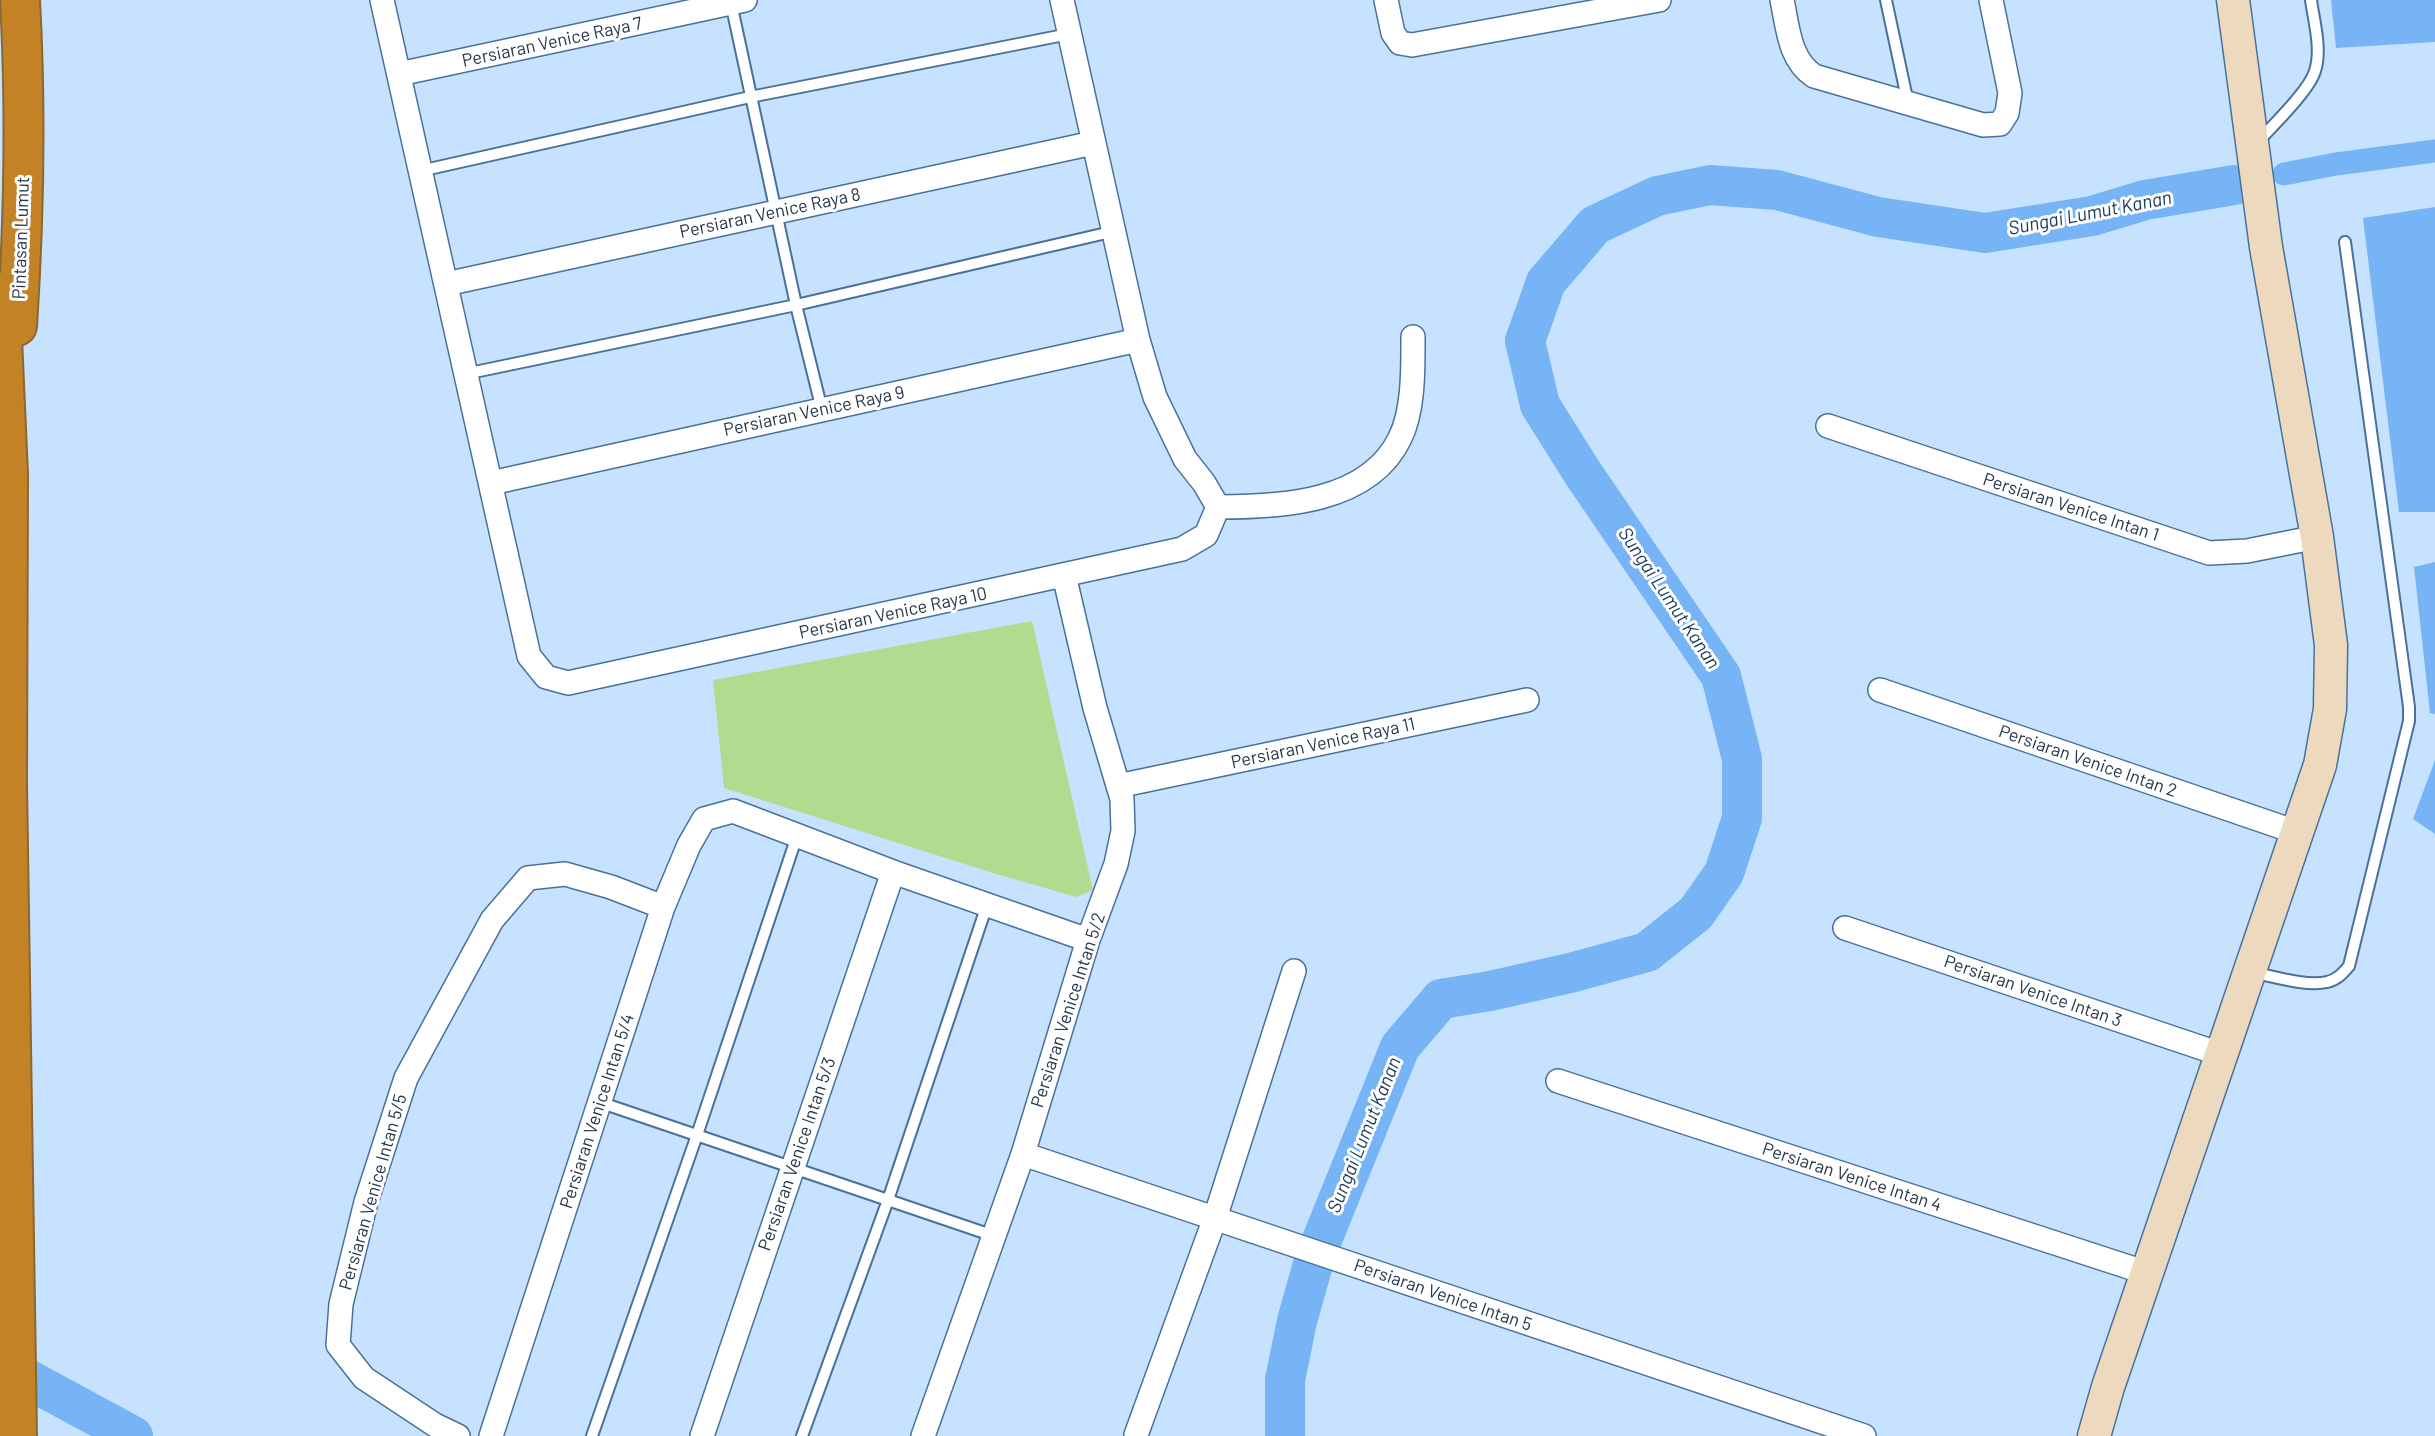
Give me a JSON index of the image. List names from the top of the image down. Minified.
{"streets":{"highway":["Pintasan Lumut"],"street":["Persiaran Venice Raya 7","Persiaran Venice Raya 8","Persiaran Venice Raya 9","Persiaran Venice Intan 1","Persiaran Venice Raya 10","Persiaran Venice Raya 11","Persiaran Venice Intan 2","Persiaran Venice Intan 3","Persiaran Venice Intan 5/2","Persiaran Venice Intan 5/4","Persiaran Venice Intan 5/3","Persiaran Venice Intan 4","Persiaran Venice Intan 5/5","Persiaran Venice Intan 5"]},"crossings":[["Persiaran Venice Raya 9","Persiaran Venice Raya 10"],["Persiaran Venice Raya 10","Persiaran Venice Intan 5/2"],["Persiaran Venice Raya 11","Persiaran Venice Intan 5/2"],["Persiaran Venice Intan 5/2","Persiaran Venice Intan 5"],["Persiaran Venice Intan 5/4","Persiaran Venice Intan 5/5"]],"water":["Sungai Lumut Kanan"]}
